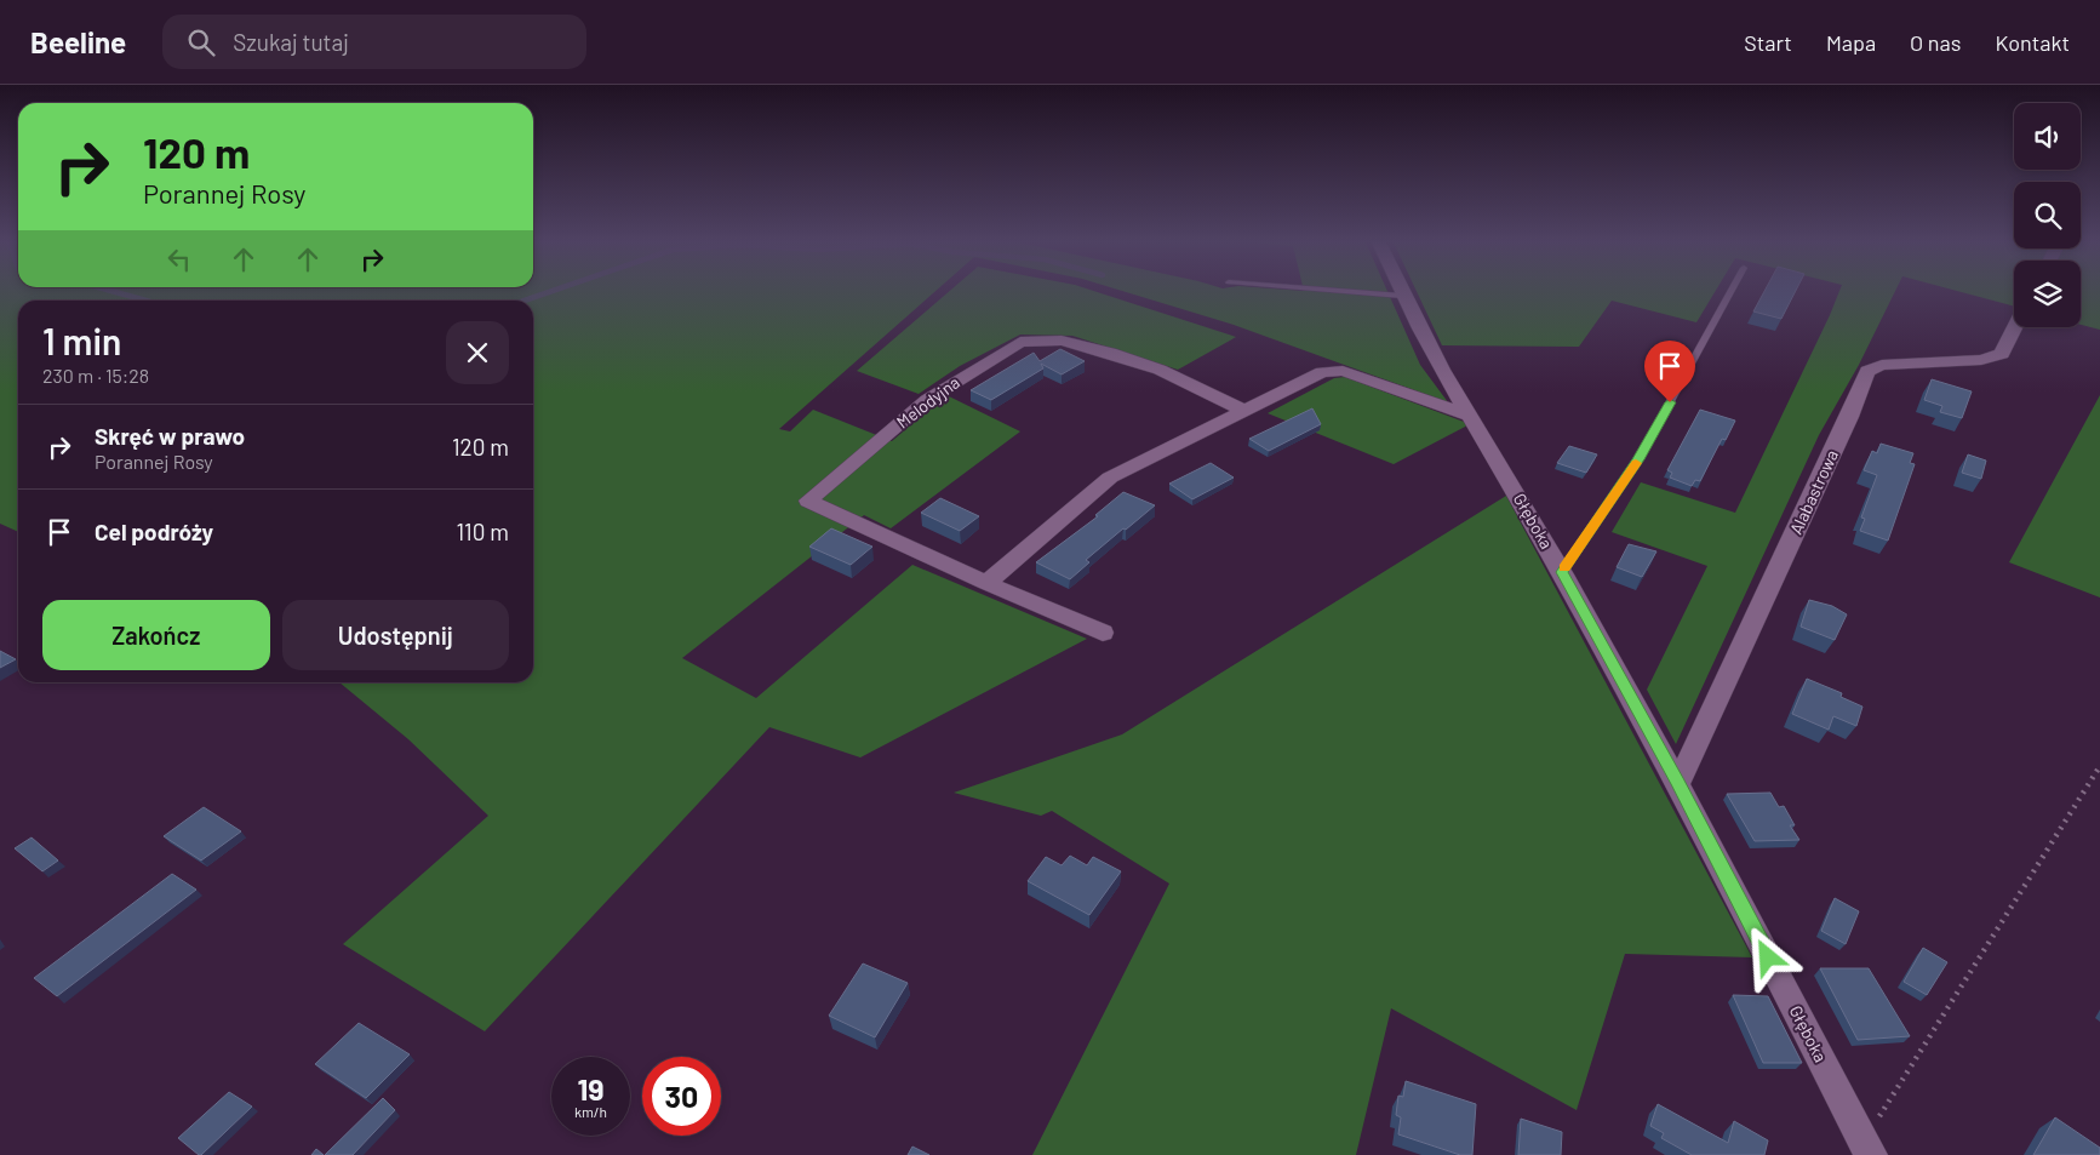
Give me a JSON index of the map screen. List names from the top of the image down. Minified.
{"streets":{"street":["Melodyjna","Alabastrowa","Głęboka"]},"crossings":[["Alabastrowa","Głęboka"]],"page":{"header":"Beeline","search":"Szukaj tutaj","nav":["Start","Mapa","O nas","Kontakt"],"turn":["120 m","Porannej Rosy"],"heading":["1 min","230 m · 15:28"],"list":[{"name":"Skręć w prawo","note":"Porannej Rosy","value":"120 m"},{"name":"Cel podróży","value":"110 m"}],"buttons":["Zakończ","Udostępnij"],"speed":"19 km/h","limit":"30"}}
